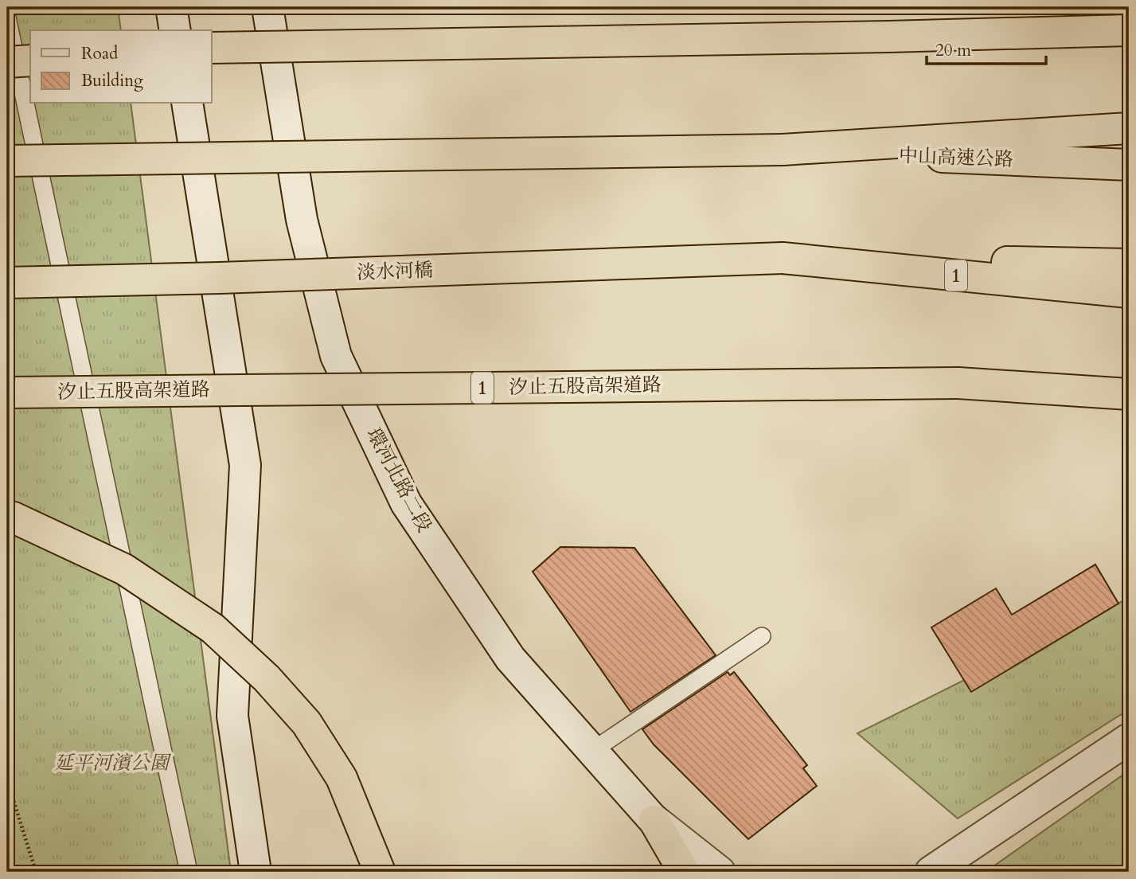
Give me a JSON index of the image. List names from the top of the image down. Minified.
{"streets":{"highway":["中山高速公路","淡水河橋","1","汐止五股高架道路"],"main road":["環河北路二段"]},"crossings":[["淡水河橋","1"]],"parks":["延平河濱公園"],"legend":["Road","Building"],"scale_bar":"20 m"}
